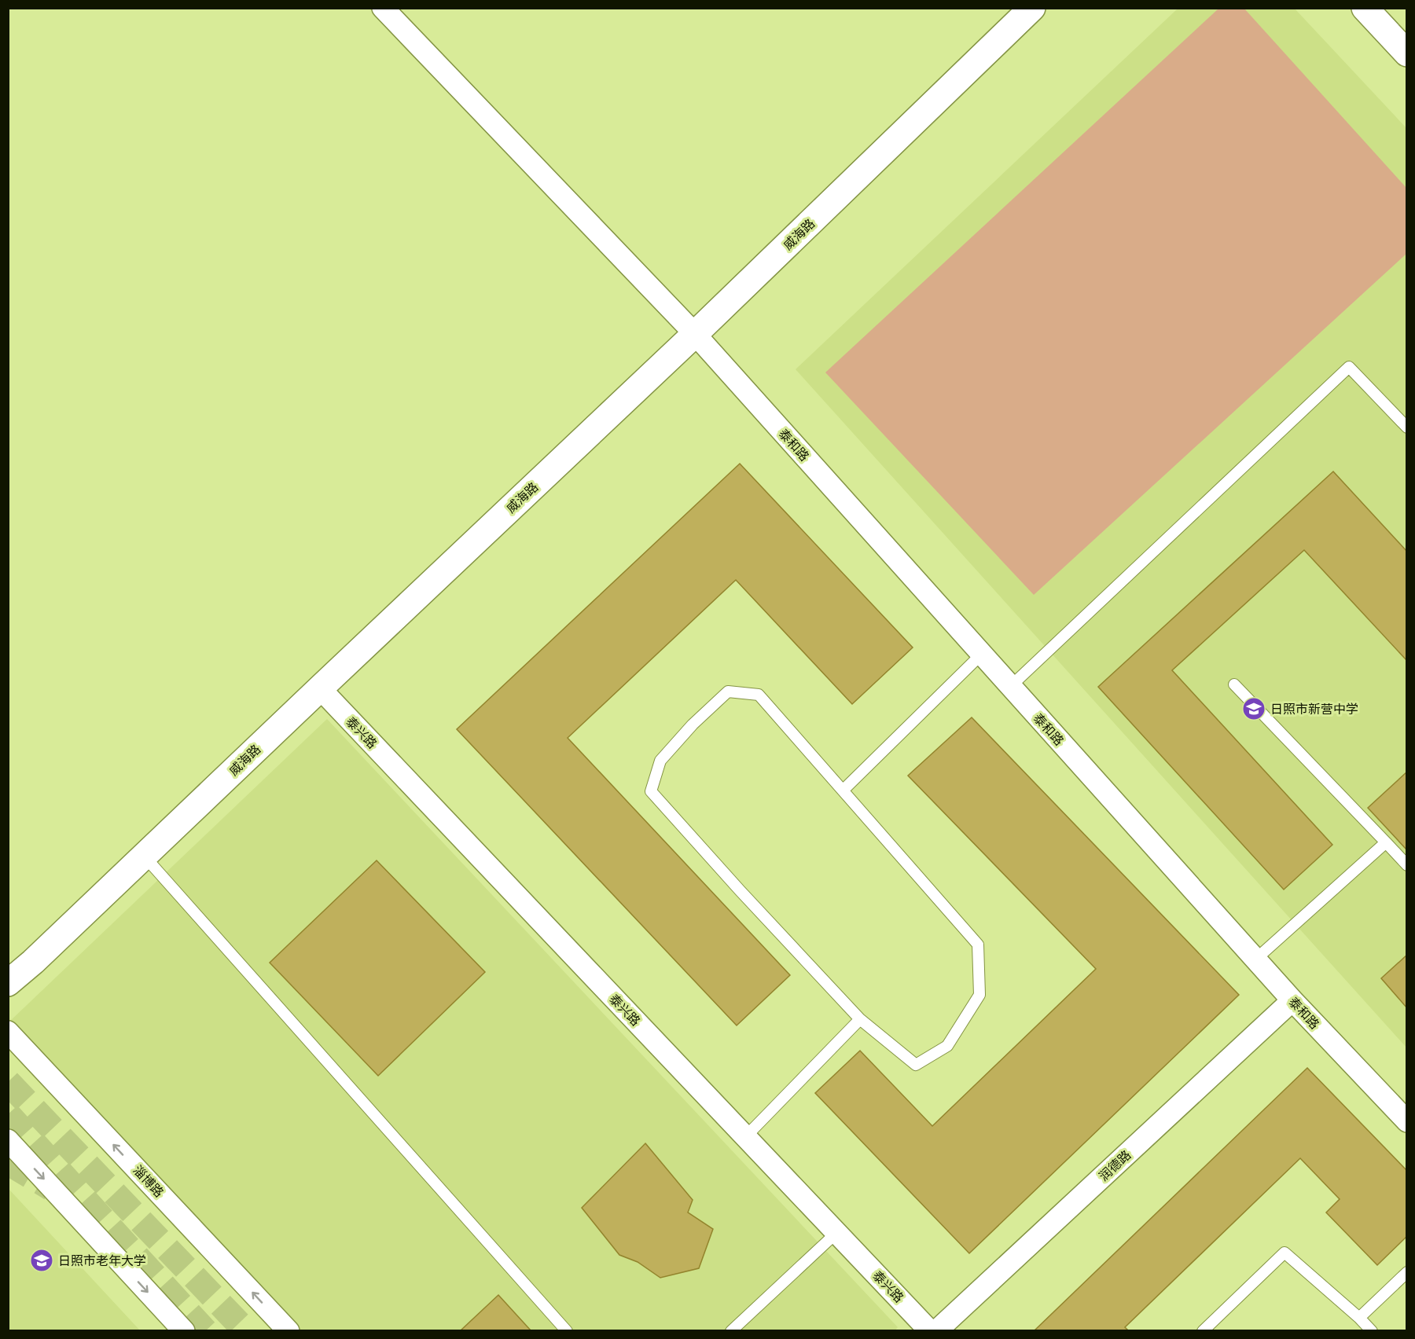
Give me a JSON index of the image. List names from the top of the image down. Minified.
{"streets":{"main road":["威海路"],"street":["泰和路","泰兴路","润德路","淄博路"]},"crossings":[["威海路","泰和路"],["威海路","泰兴路"],["泰和路","润德路"]],"places":{"school or university":["日照市新营中学","日照市老年大学"]}}
